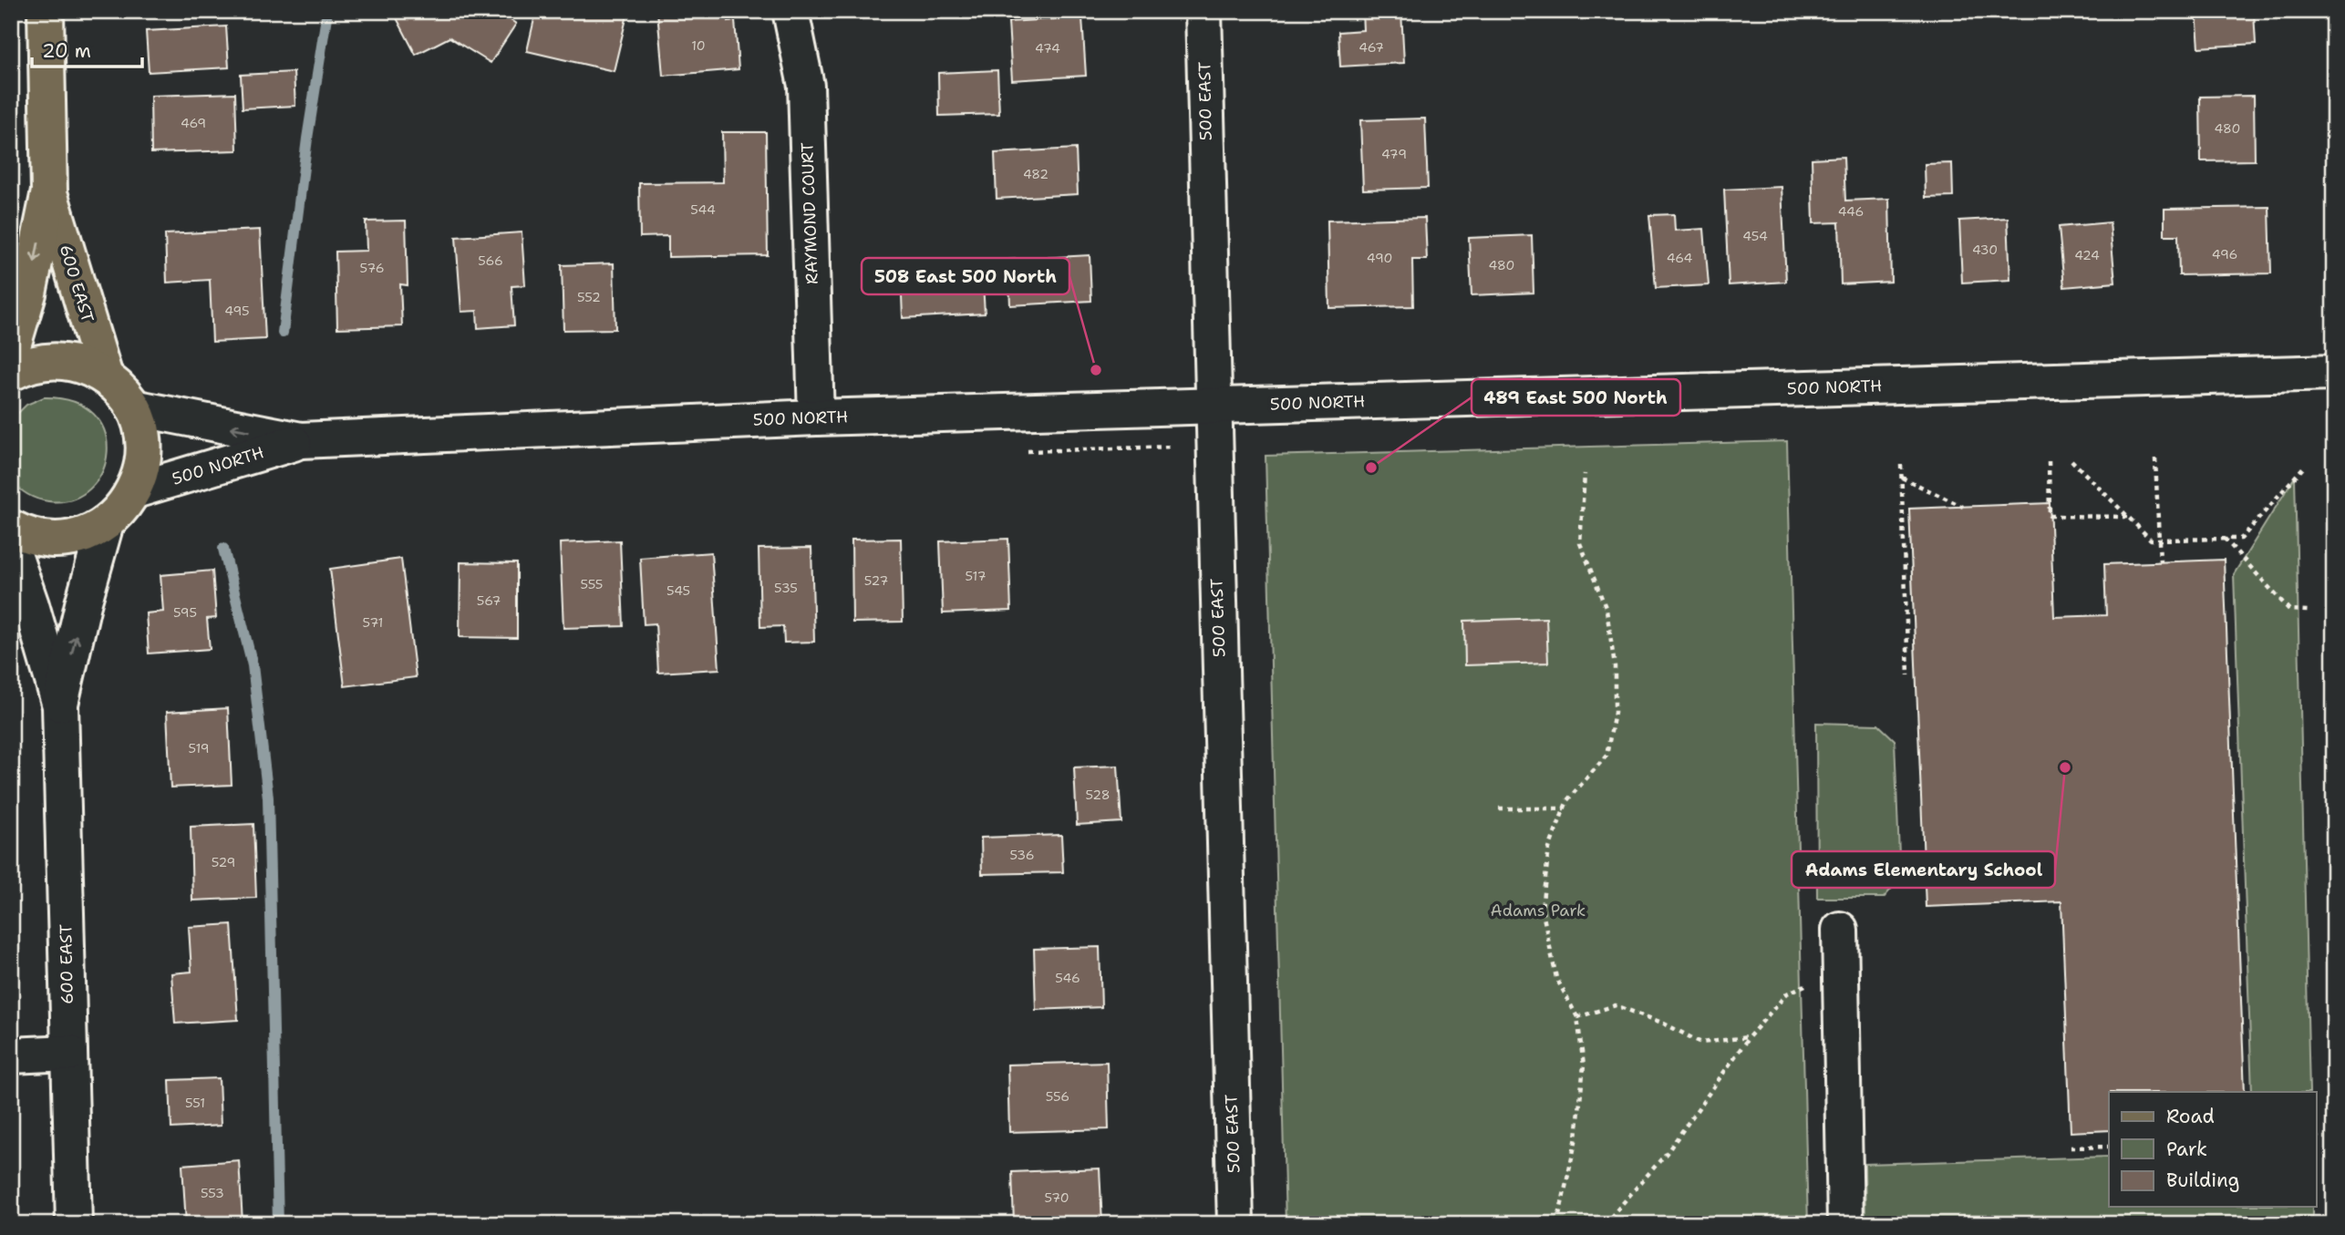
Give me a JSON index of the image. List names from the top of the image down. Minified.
{"streets":{"main road":["600 EAST"],"street":["500 EAST","RAYMOND COURT","500 NORTH"]},"crossings":[["500 EAST","500 NORTH"],["RAYMOND COURT","500 NORTH"]],"parks":["Adams Park"],"places":["508 East 500 North","489 East 500 North","Adams Elementary School"],"house_numbers":["10","467","474","469","480","479","482","544","446","454","430","496","424","490","464","566","480","576","552","495","517","527","555","535","545","567","595","571","519","528","536","529","546","556","551","553","570"],"legend":["Road","Park","Building"],"scale_bar":"20 m"}
